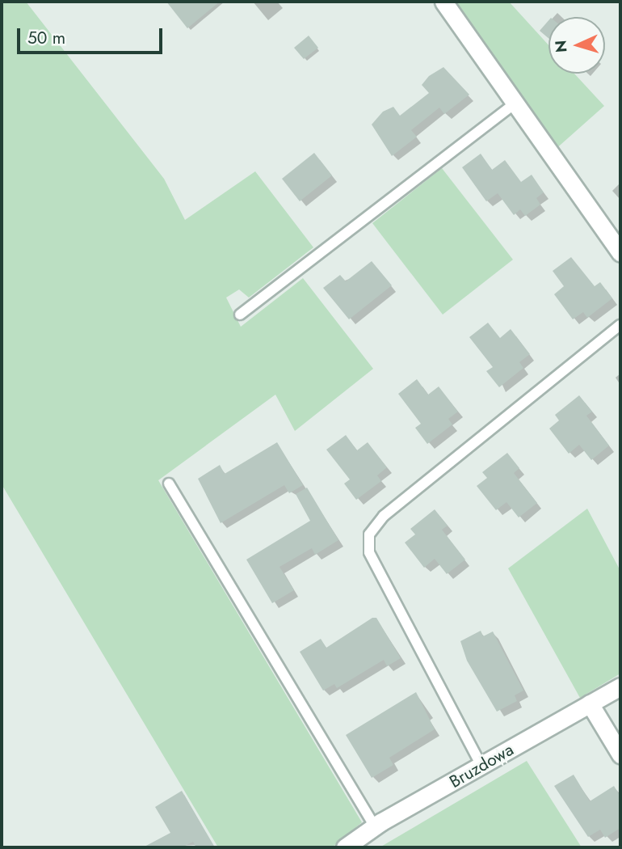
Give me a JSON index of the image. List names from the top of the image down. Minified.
{"streets":{"street":["Bruzdowa"]},"scale_bar":"50 m","north":"left"}
